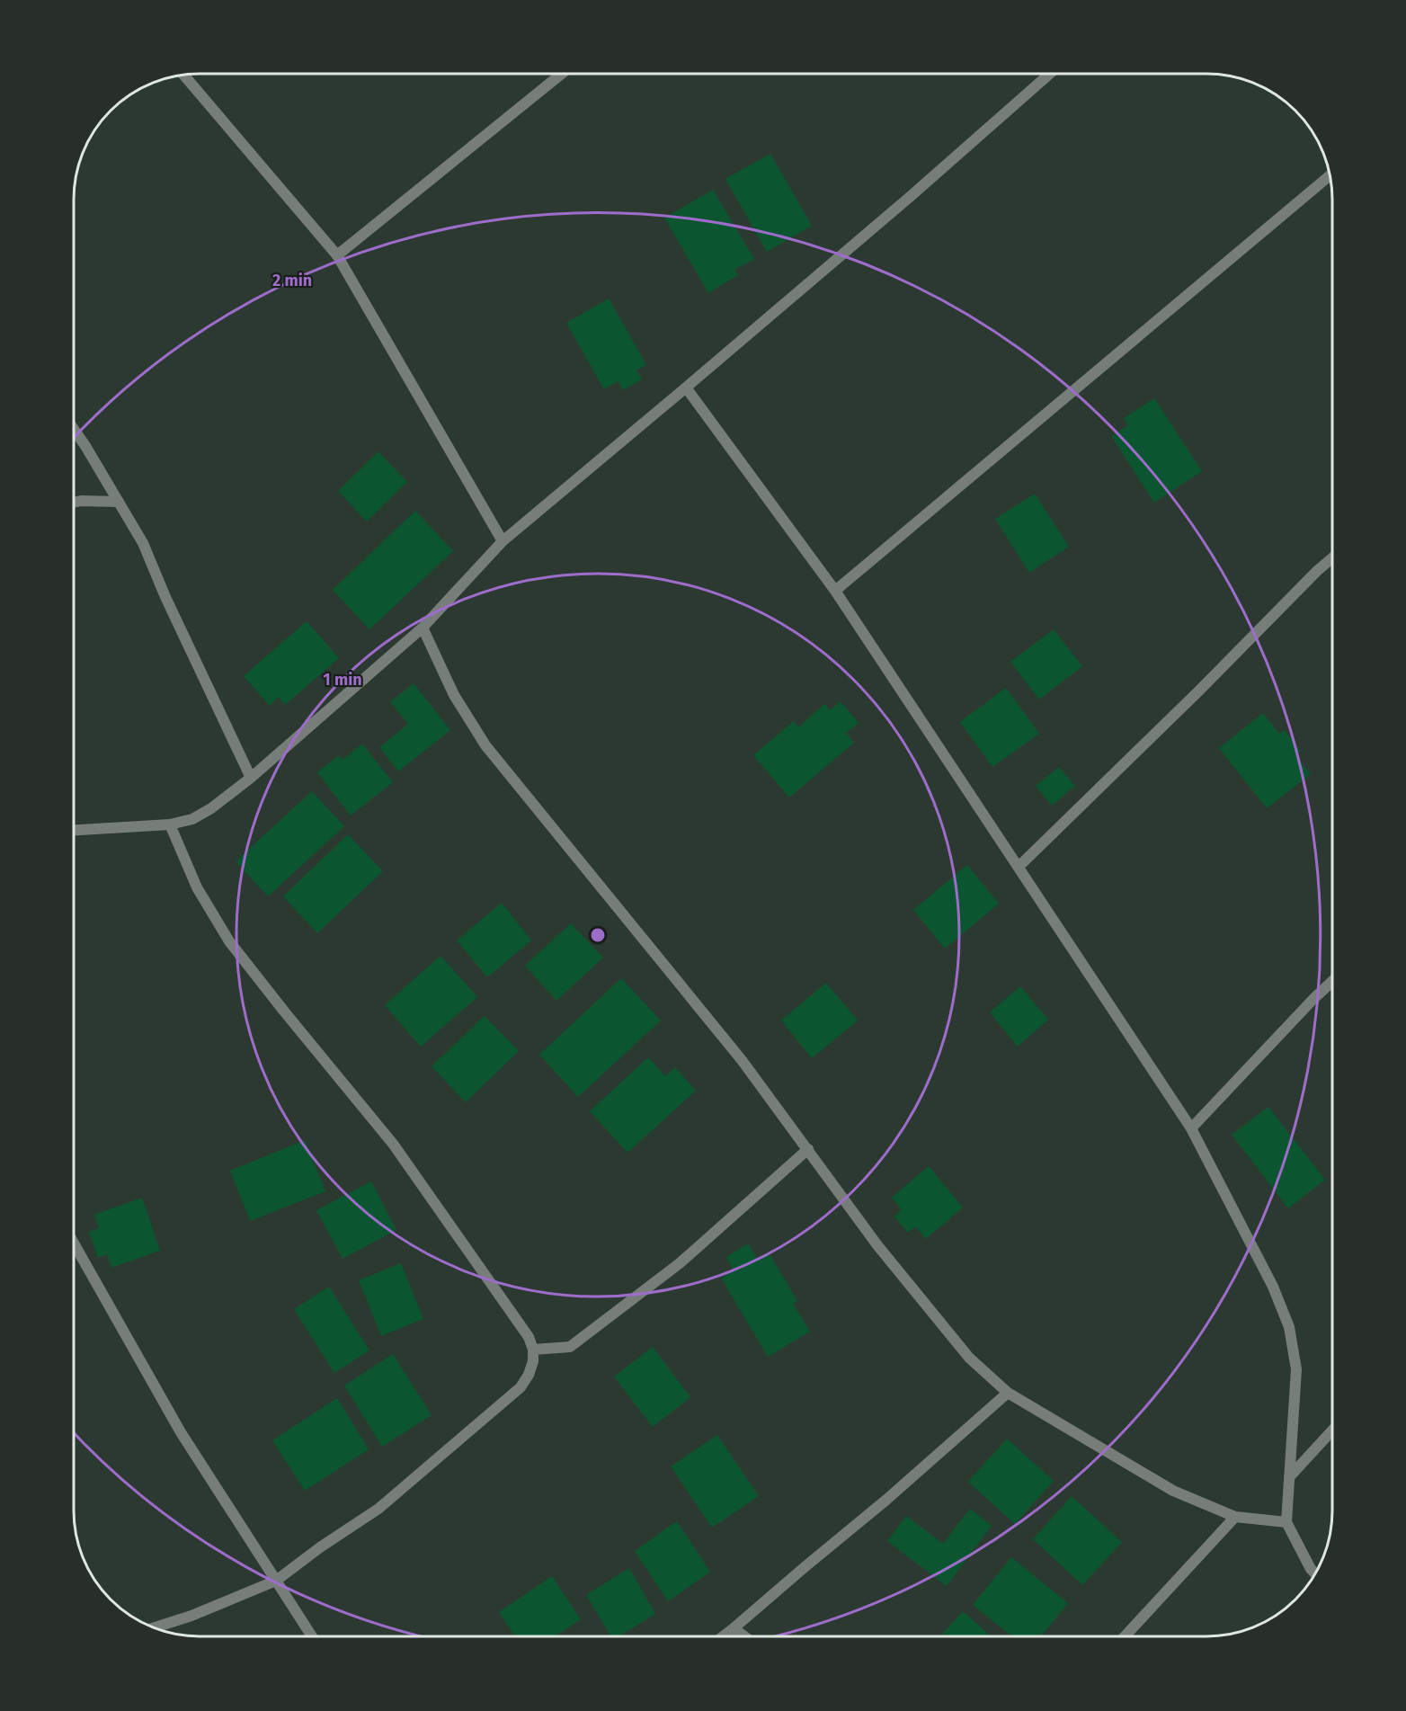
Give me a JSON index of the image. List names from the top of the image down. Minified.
{"rings":["2 min","1 min"]}
